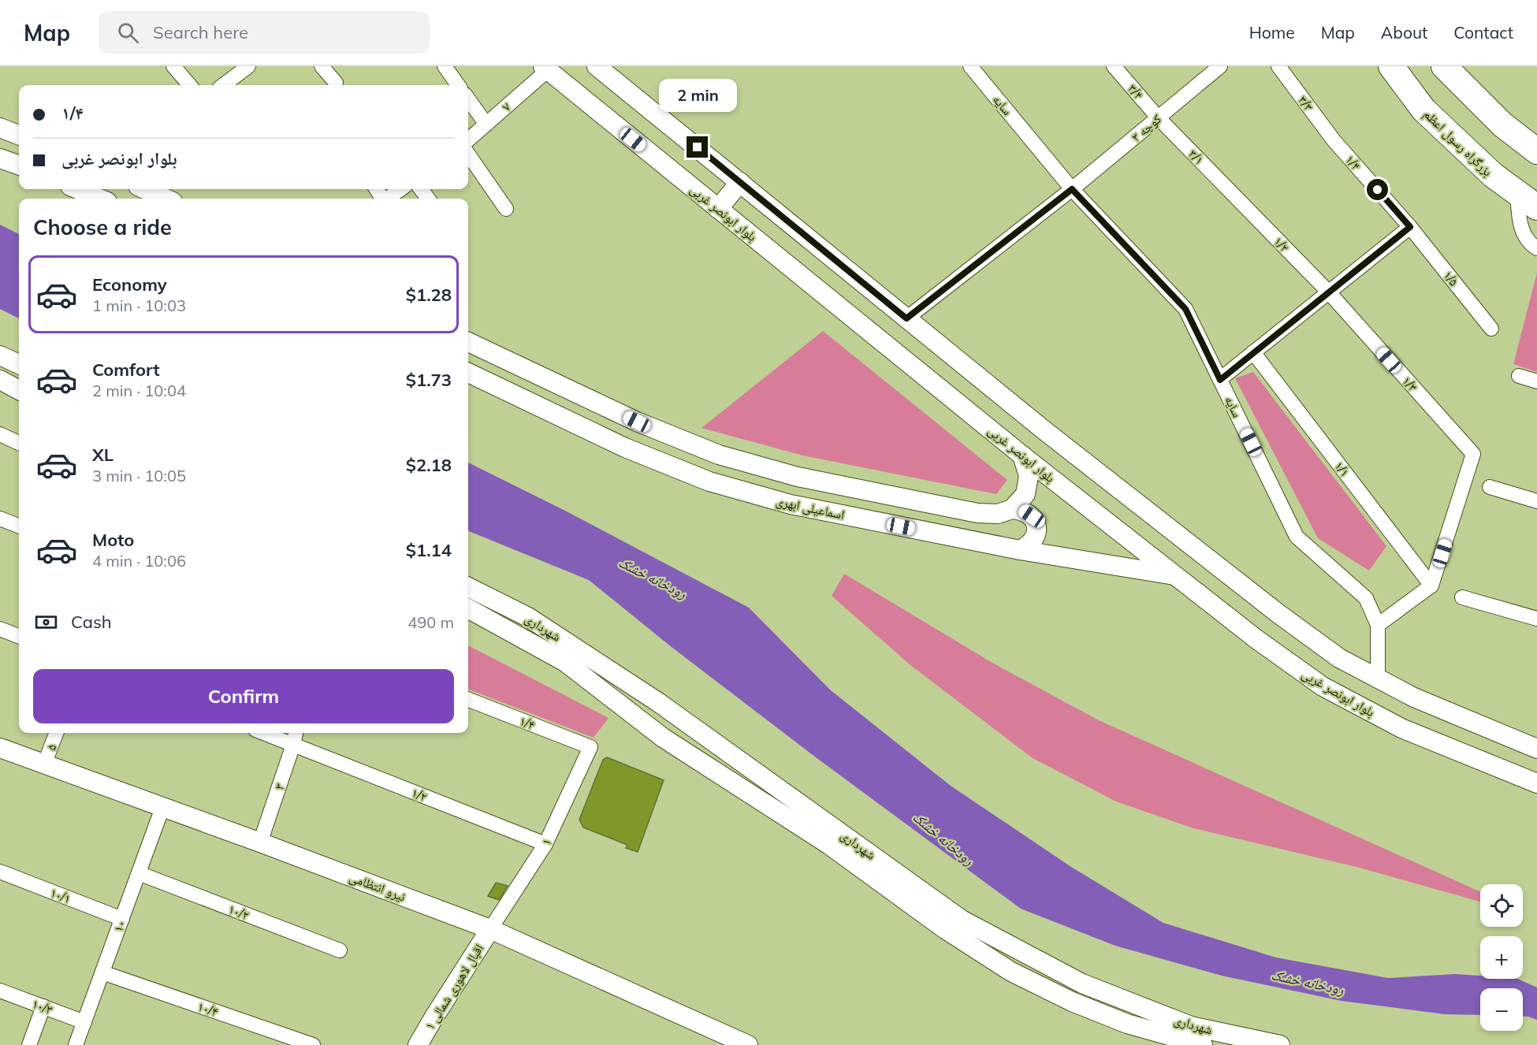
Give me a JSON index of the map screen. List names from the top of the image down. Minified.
{"streets":{"highway":["بزرگراه رسول اعظم"],"main road":["بلوار ابونصر غربی","اسماعیلی ابهری","شهرداری","نیرو انتظامی","اقبال لاهوری شمالی ۱"],"street":["۳/۴","۳/۳","سایه","۷","کوچه ۳","۳/۱","۱/۴","۱/۲","۱/۵","۱/۳","۱/۱","۵","۳","۱","۱۰/۱","۱۰/۲","۱۰","۱۰/۳","۱۰/۴"]},"crossings":[["۳/۴","کوچه ۳"],["۳/۴","۳/۱"],["۳/۳","۱/۴"],["سایه","کوچه ۳"],["۷","بلوار ابونصر غربی"],["کوچه ۳","۳/۱"],["۳/۱","۱/۲"],["۱/۴","۱/۵"],["۱/۴","۱"],["بلوار ابونصر غربی","اسماعیلی ابهری"],["۱/۲","۱/۳"],["۱/۲","۳"],["۱/۲","۱"],["۱/۳","۱/۱"],["۵","نیرو انتظامی"],["۳","نیرو انتظامی"],["۱","نیرو انتظامی"],["۱","اقبال لاهوری شمالی ۱"],["نیرو انتظامی","۱۰"],["نیرو انتظامی","اقبال لاهوری شمالی ۱"],["۱۰/۱","۱۰"],["۱۰/۲","۱۰"],["۱۰","۱۰/۳"],["۱۰","۱۰/۴"]],"water":["رودخانه خشک"],"page":{"header":"Map","search":"Search here","nav":["Home","Map","About","Contact"],"bubble":"2 min","banner":["۱/۴","بلوار ابونصر غربی"],"heading":"Choose a ride","list":[{"name":"Economy","note":"1 min · 10:03","value":"$1.28"},{"name":"Comfort","note":"2 min · 10:04","value":"$1.73"},{"name":"XL","note":"3 min · 10:05","value":"$2.18"},{"name":"Moto","note":"4 min · 10:06","value":"$1.14"}],"pay":["Cash","490 m"],"buttons":"Confirm","map_buttons":["+","−"]}}
